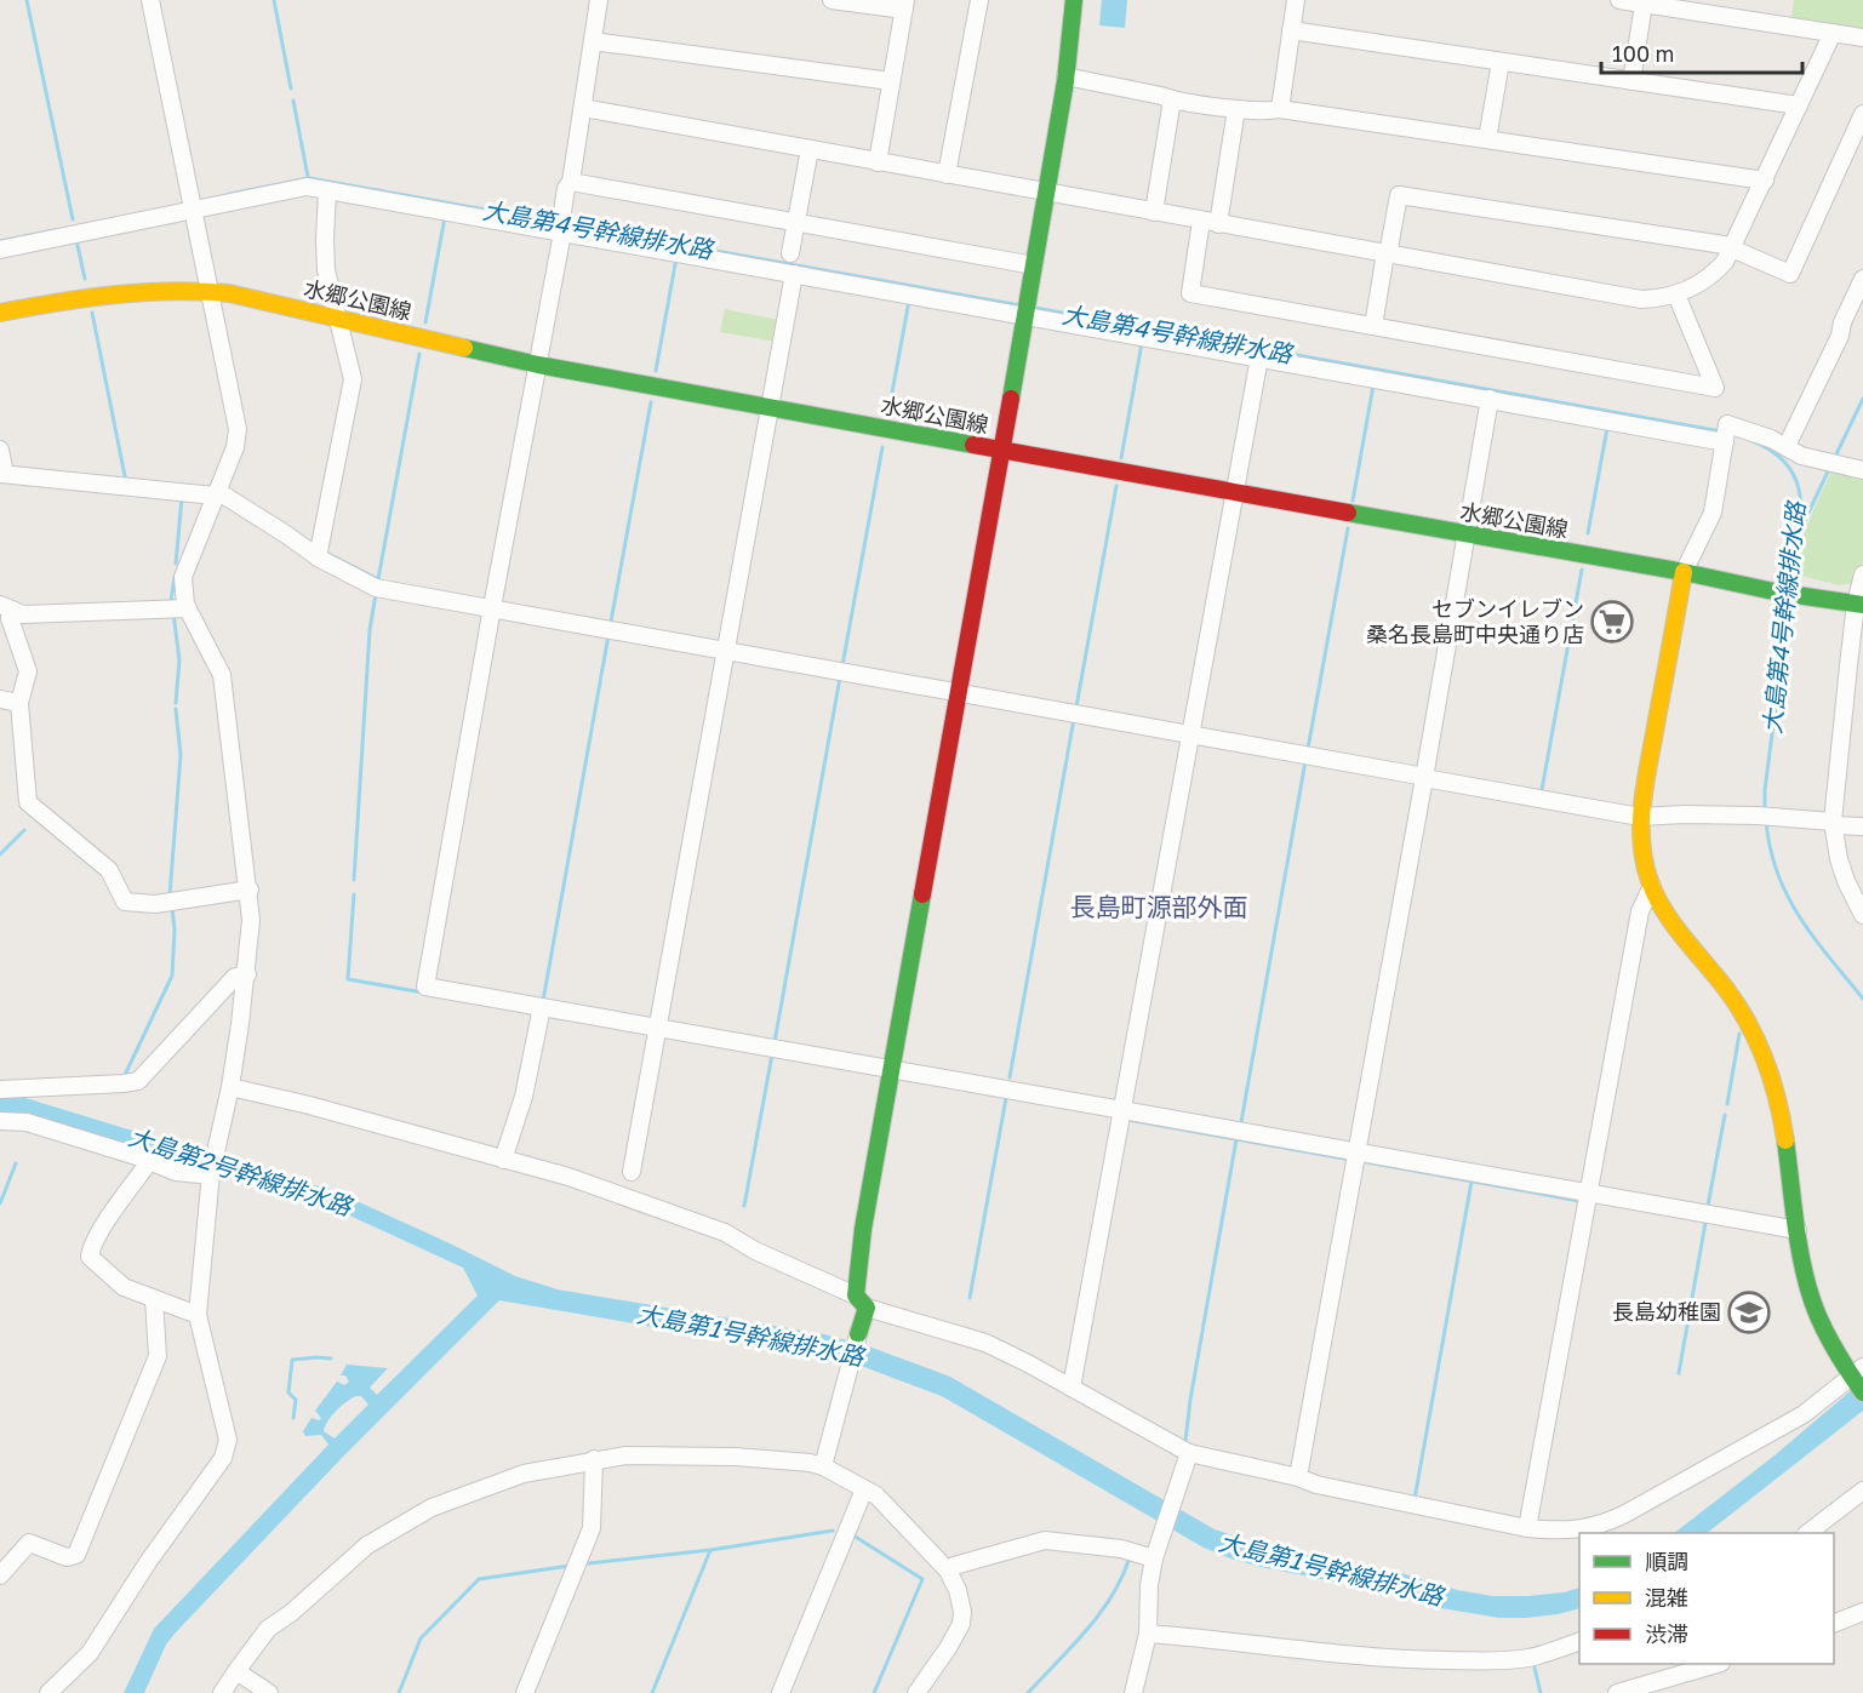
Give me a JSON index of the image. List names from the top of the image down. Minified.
{"streets":{"street":["水郷公園線"]},"districts":["長島町源部外面"],"water":["大島第4号幹線排水路","大島第2号幹線排水路","大島第1号幹線排水路"],"places":{"supermarket":["セブンイレブン 桑名長島町中央通り店"],"school or university":["長島幼稚園"]},"legend":["順調","混雑","渋滞"],"scale_bar":"100 m"}
